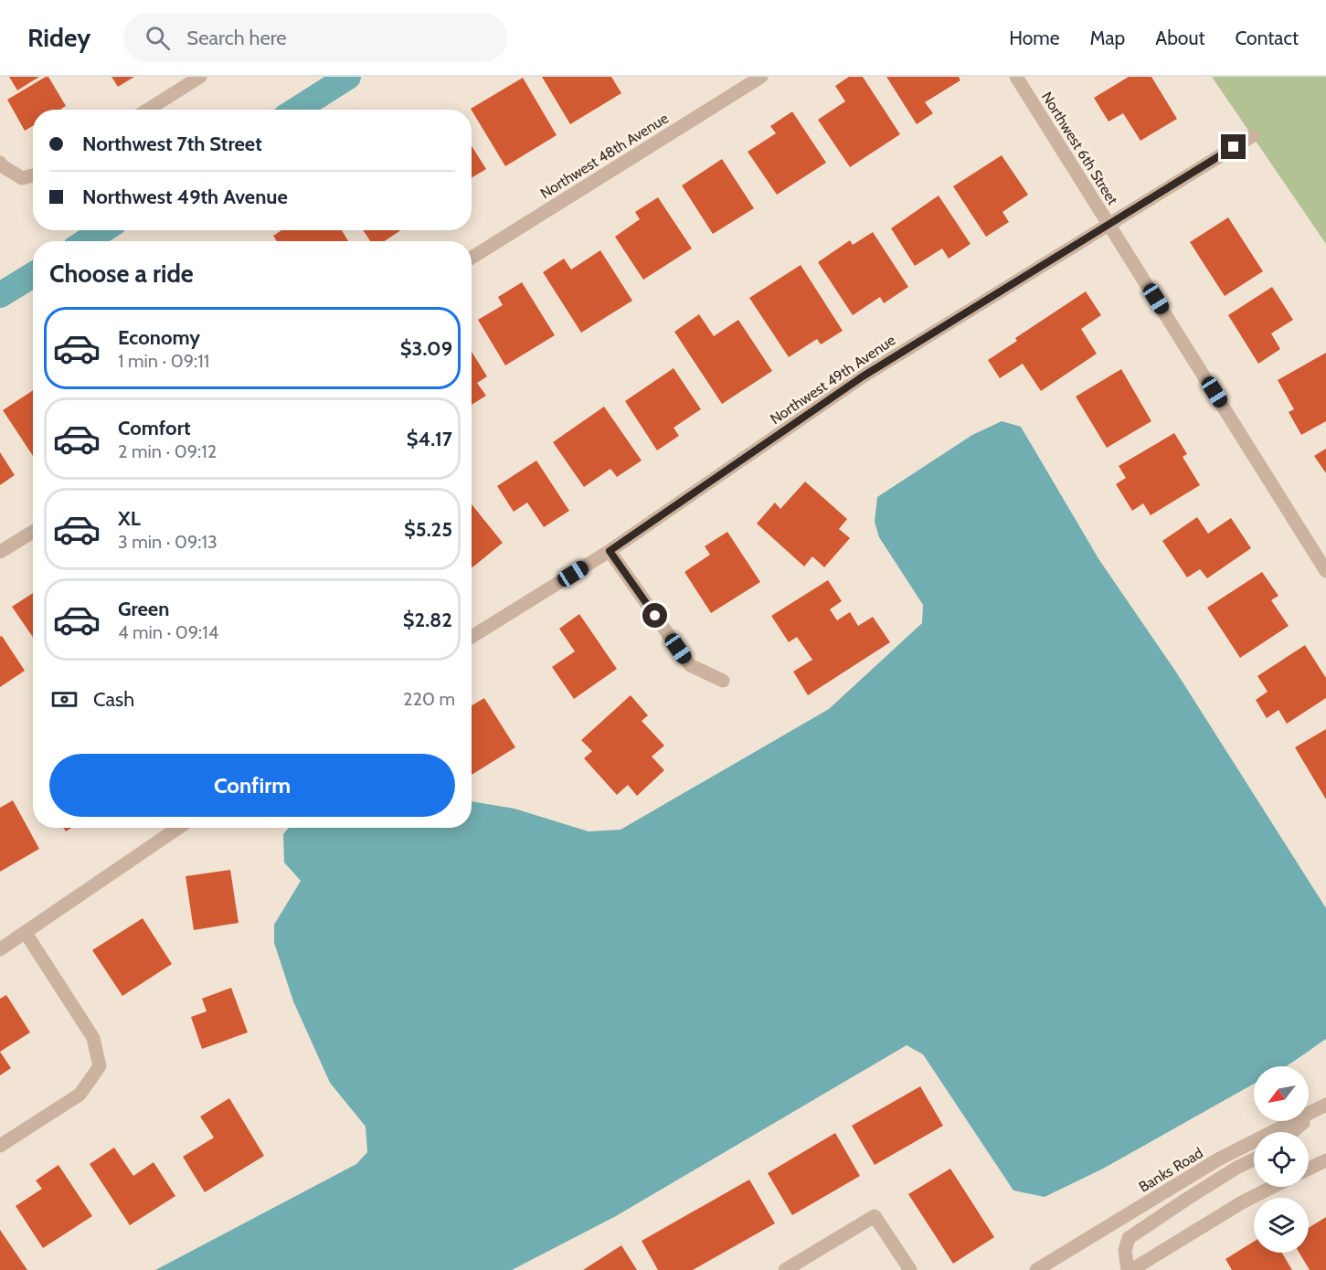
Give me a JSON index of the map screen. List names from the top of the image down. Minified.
{"streets":{"street":["Northwest 6th Street","Northwest 48th Avenue","Northwest 49th Avenue","Banks Road"]},"crossings":[["Northwest 6th Street","Northwest 49th Avenue"]],"north":"bottom left","page":{"header":"Ridey","search":"Search here","nav":["Home","Map","About","Contact"],"banner":["Northwest 7th Street","Northwest 49th Avenue"],"heading":"Choose a ride","list":[{"name":"Economy","note":"1 min · 09:11","value":"$3.09"},{"name":"Comfort","note":"2 min · 09:12","value":"$4.17"},{"name":"XL","note":"3 min · 09:13","value":"$5.25"},{"name":"Green","note":"4 min · 09:14","value":"$2.82"}],"pay":["Cash","220 m"],"buttons":"Confirm"}}
